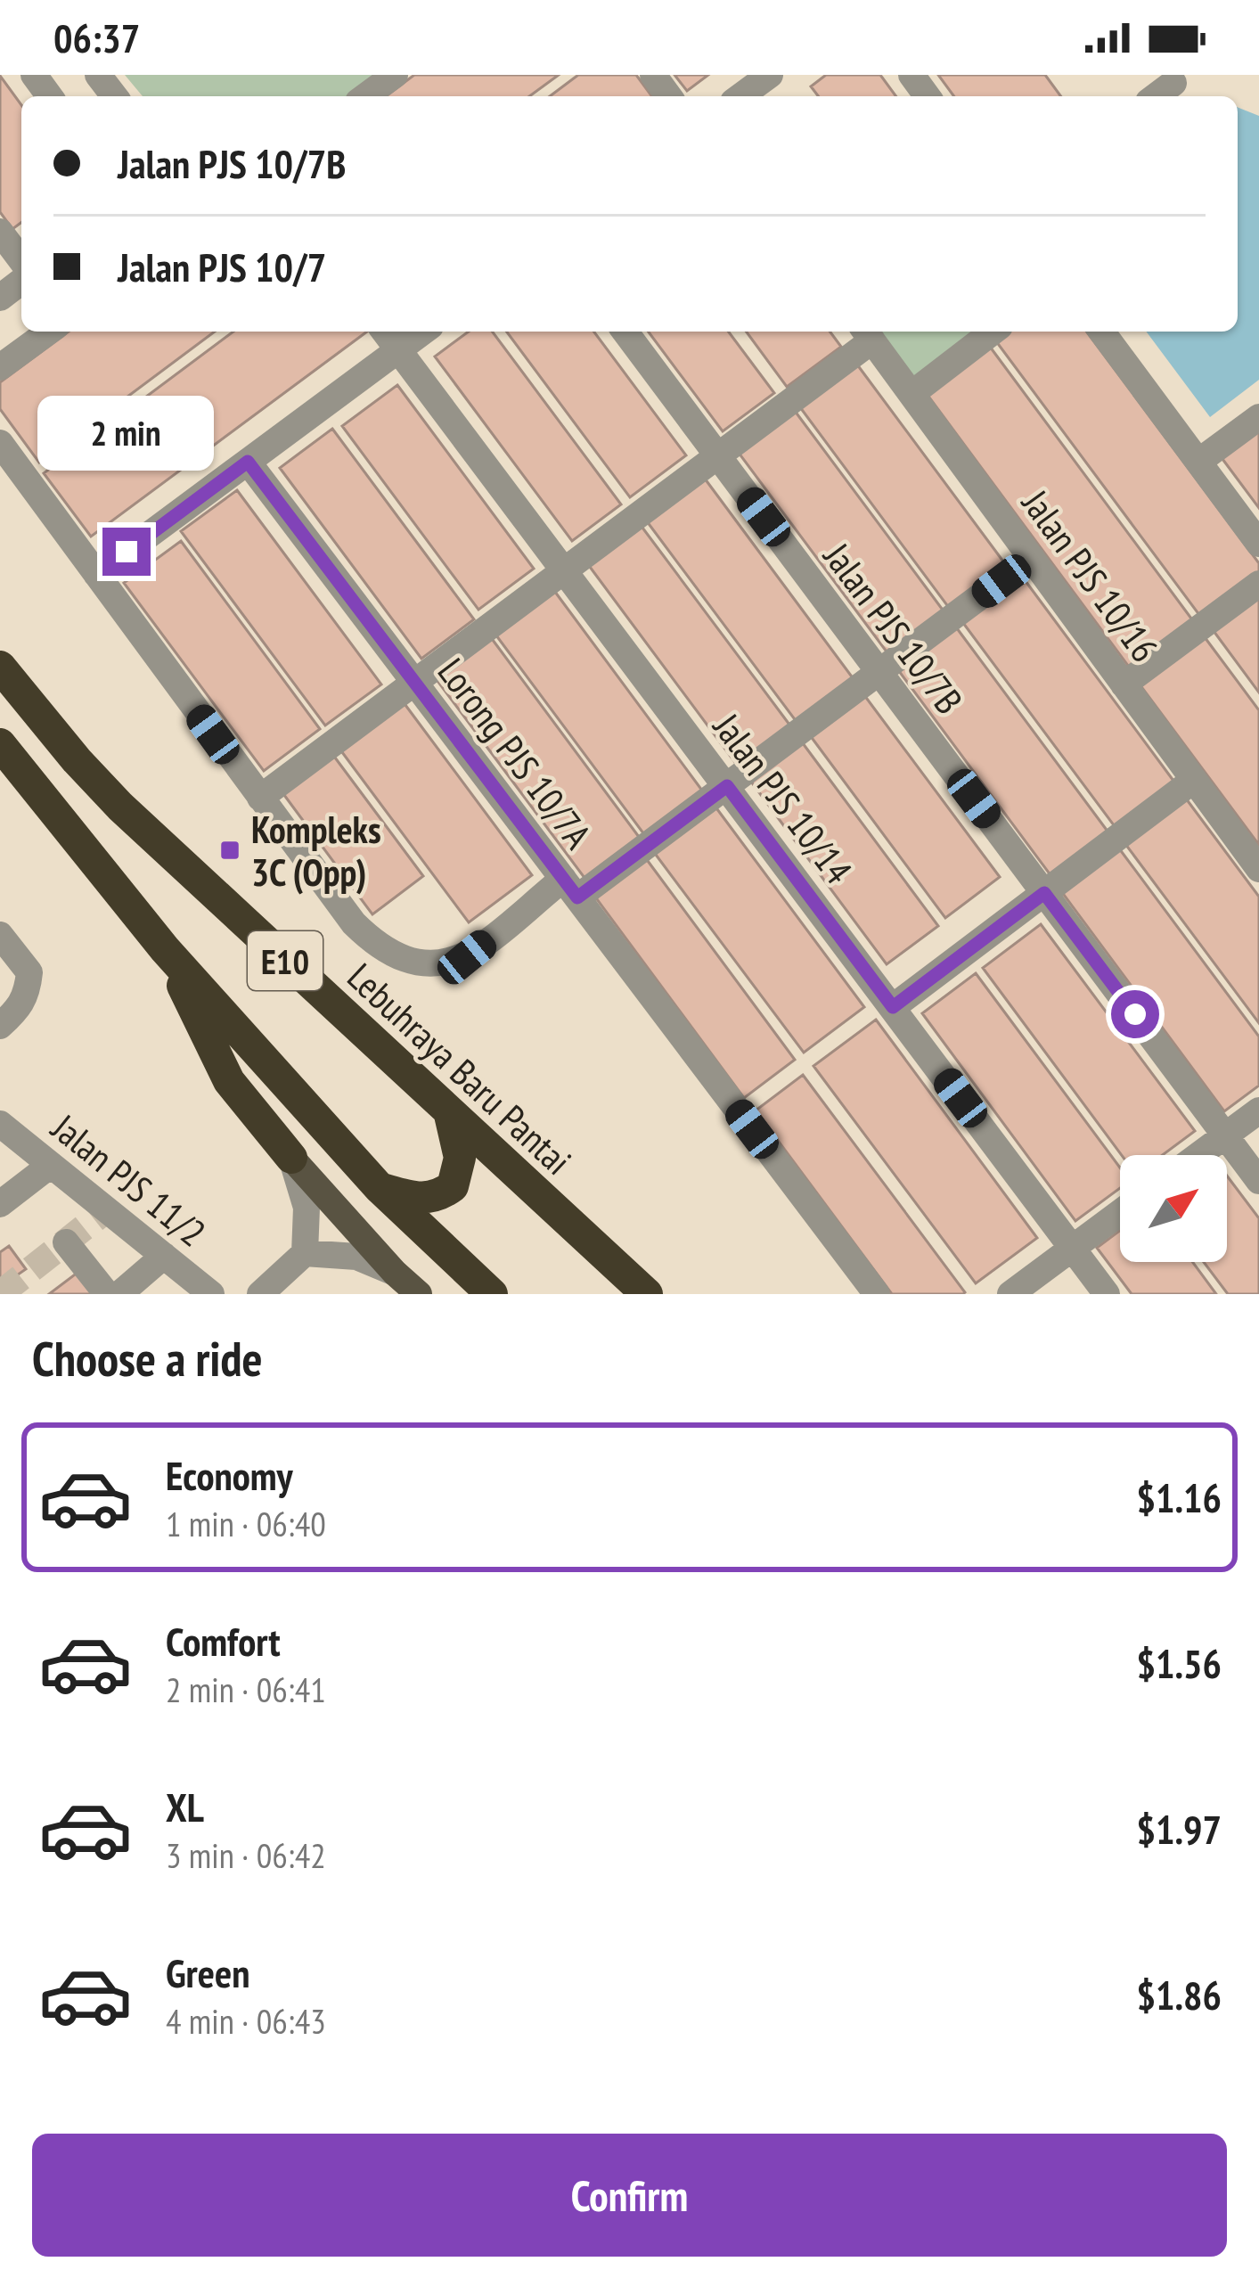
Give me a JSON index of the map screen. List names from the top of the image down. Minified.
{"streets":{"highway":["E10","Lebuhraya Baru Pantai"],"street":["Jalan PJS 10/16","Jalan PJS 10/7B","Lorong PJS 10/7A","Jalan PJS 10/14","Jalan PJS 11/2"]},"places":{"transit":["Kompleks 3C (Opp)"]},"north":"top right","page":{"status":"06:37","banner":["Jalan PJS 10/7B","Jalan PJS 10/7"],"bubble":"2 min","heading":"Choose a ride","list":[{"name":"Economy","note":"1 min · 06:40","value":"$1.16"},{"name":"Comfort","note":"2 min · 06:41","value":"$1.56"},{"name":"XL","note":"3 min · 06:42","value":"$1.97"},{"name":"Green","note":"4 min · 06:43","value":"$1.86"}],"buttons":"Confirm"}}
